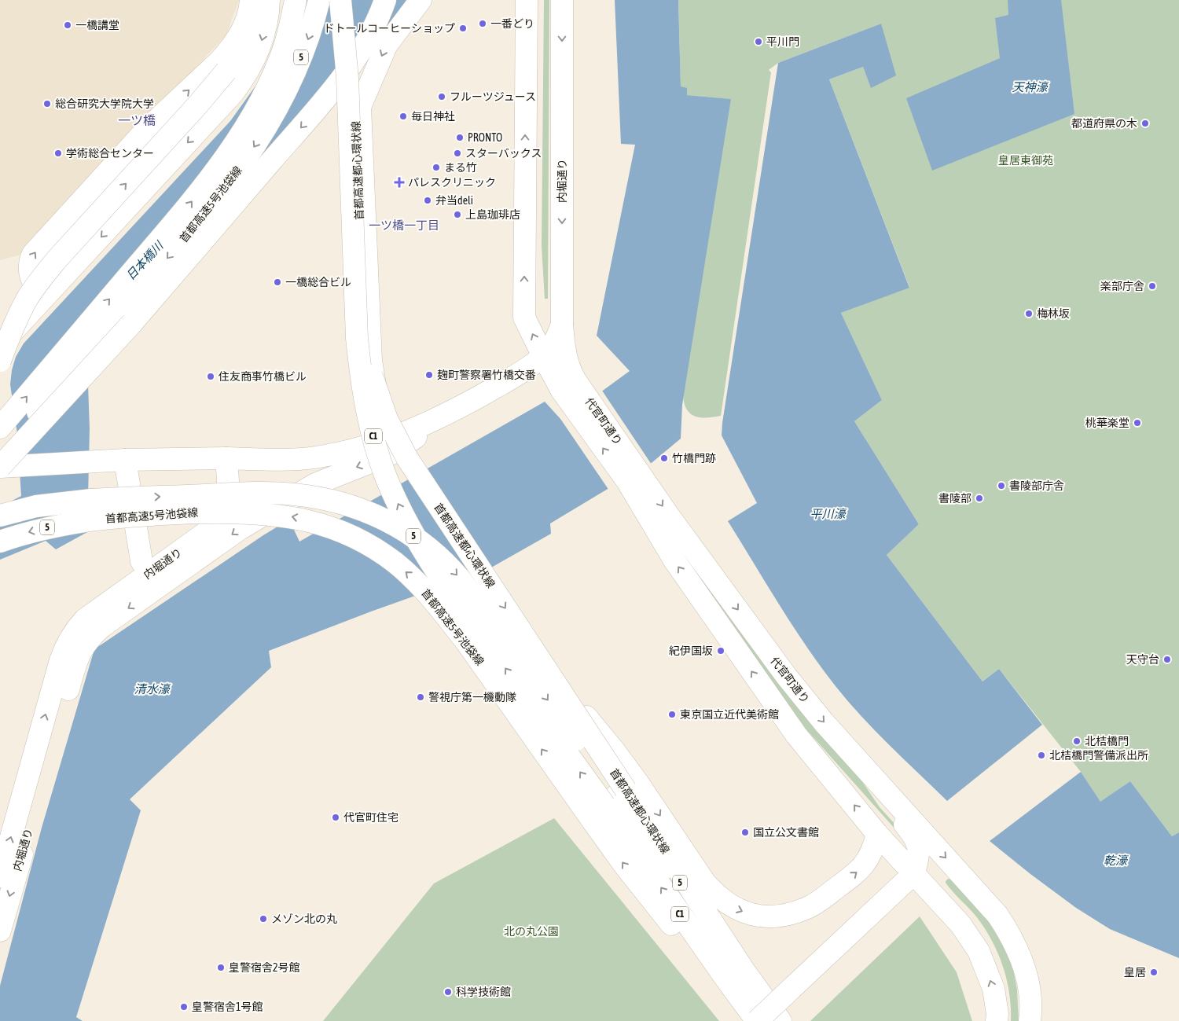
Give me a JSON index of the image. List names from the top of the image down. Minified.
{"streets":{"main road":["5","首都高速都心環状線","内堀通り","首都高速5号池袋線","代官町通り","C1"]},"crossings":[["首都高速都心環状線","首都高速5号池袋線"],["内堀通り","代官町通り"]],"districts":["一ツ橋","一ツ橋一丁目"],"water":["天神濠","日本橋川","平川濠","清水濠","乾濠"],"parks":["皇居東御苑","北の丸公園"],"places":{"other":["一番どり","一橋講堂","ドトールコーヒーショップ","平川門","フルーツジュース","総合研究大学院大学","毎日神社","都道府県の木","PRONTO","学術総合センター","スターバックス","まる竹","弁当deli","上島珈琲店","一橋総合ビル","楽部庁舎","梅林坂","麹町警察署竹橋交番","住友商事竹橋ビル","桃華楽堂","竹橋門跡","書陵部庁舎","書陵部","紀伊国坂","天守台","警視庁第一機動隊","東京国立近代美術館","北桔橋門","北桔橋門警備派出所","代官町住宅","国立公文書館","メゾン北の丸","皇警宿舎2号館","皇居","科学技術館","皇警宿舎1号館"],"health":["パレスクリニック"]}}
